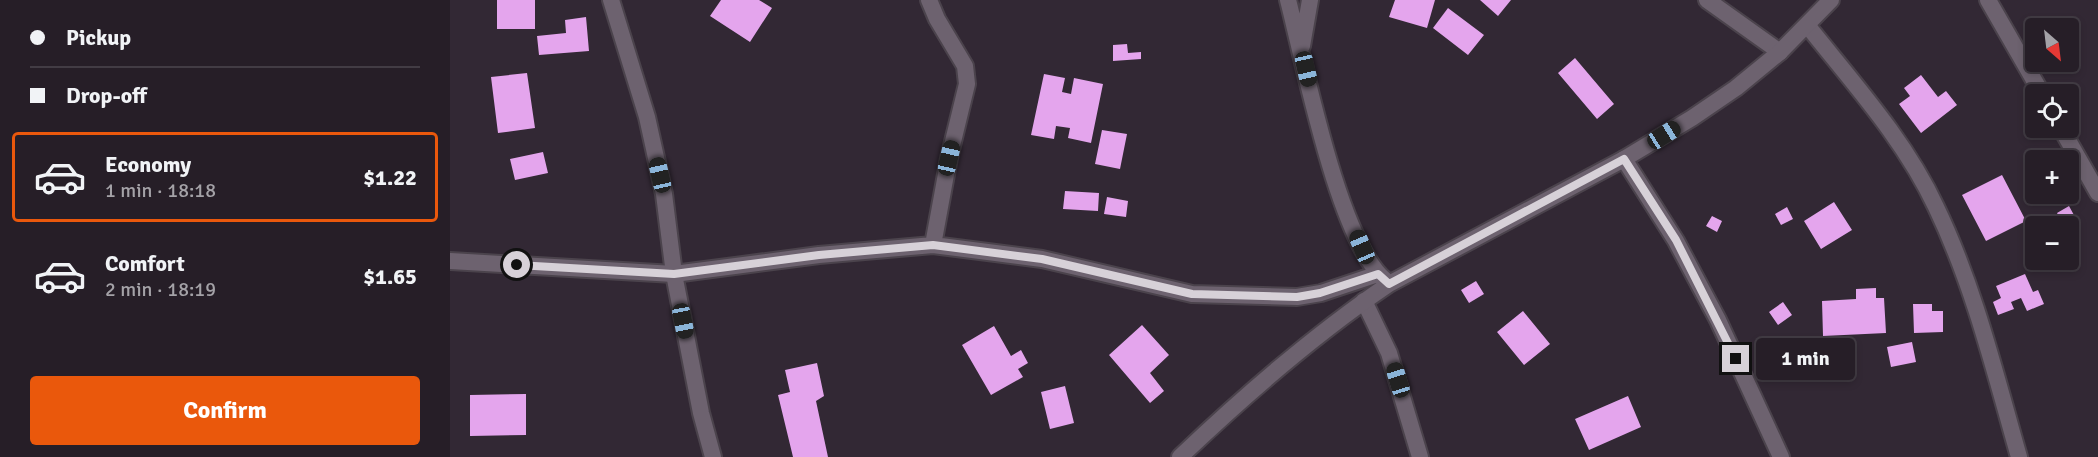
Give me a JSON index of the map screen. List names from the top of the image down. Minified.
{"north":"bottom right","page":{"banner":["Pickup","Drop-off"],"map_buttons":["+","−"],"list":[{"name":"Economy","note":"1 min · 18:18","value":"$1.22"},{"name":"Comfort","note":"2 min · 18:19","value":"$1.65"}],"bubble":"1 min","buttons":"Confirm"}}
